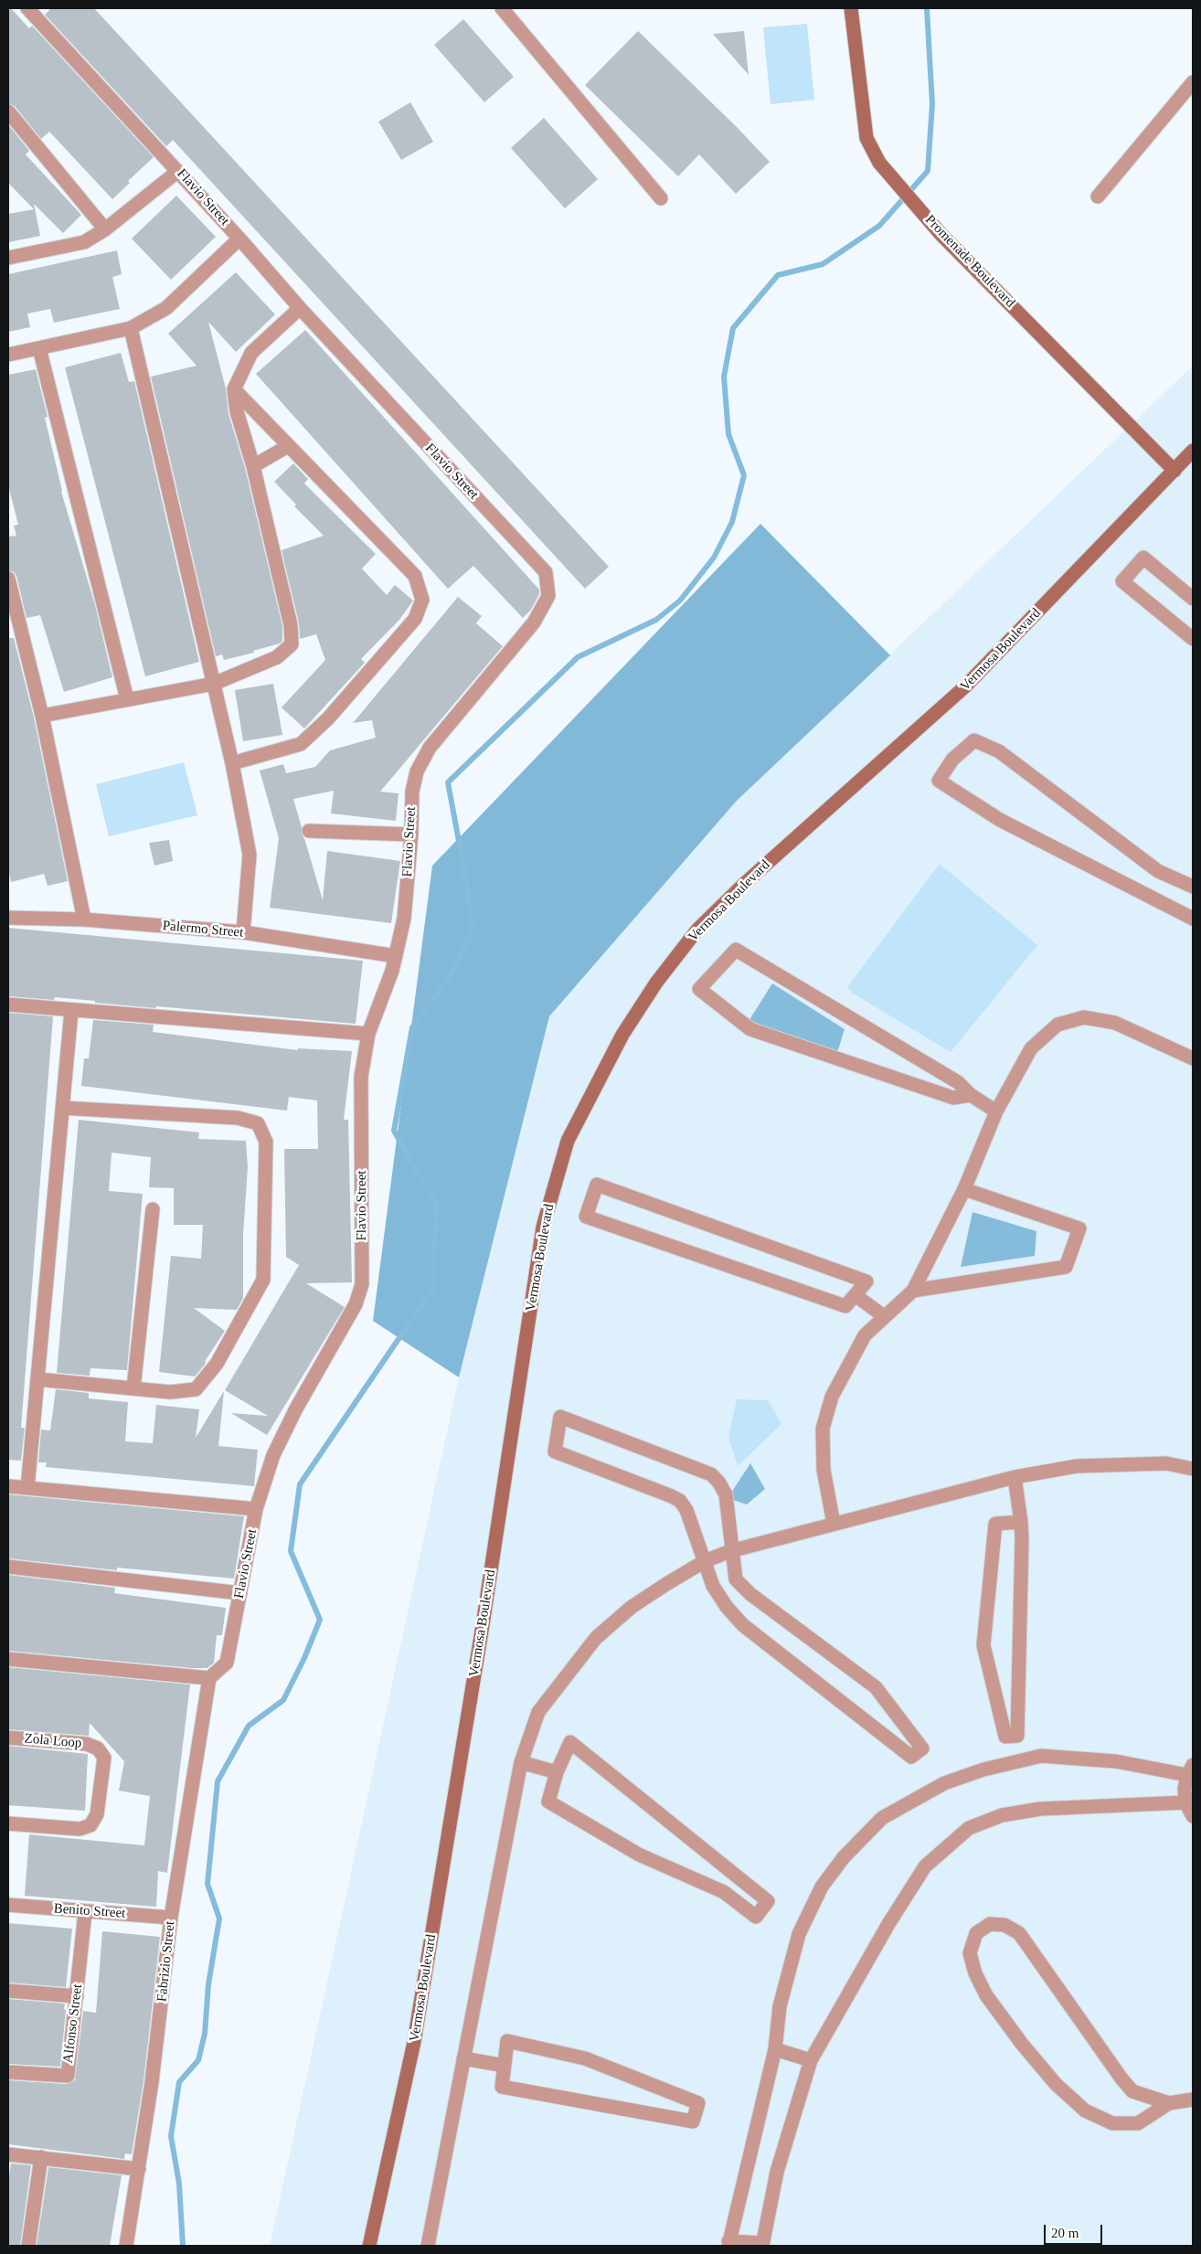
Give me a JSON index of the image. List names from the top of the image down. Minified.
{"streets":{"main road":["Promenade Boulevard","Vermosa Boulevard"],"street":["Flavio Street","Palermo Street","Zola Loop","Benito Street","Fabrizio Street","Alfonso Street"]},"crossings":[["Flavio Street","Palermo Street"],["Flavio Street","Fabrizio Street"],["Promenade Boulevard","Vermosa Boulevard"],["Benito Street","Fabrizio Street"],["Benito Street","Alfonso Street"]],"scale_bar":"20 m"}
